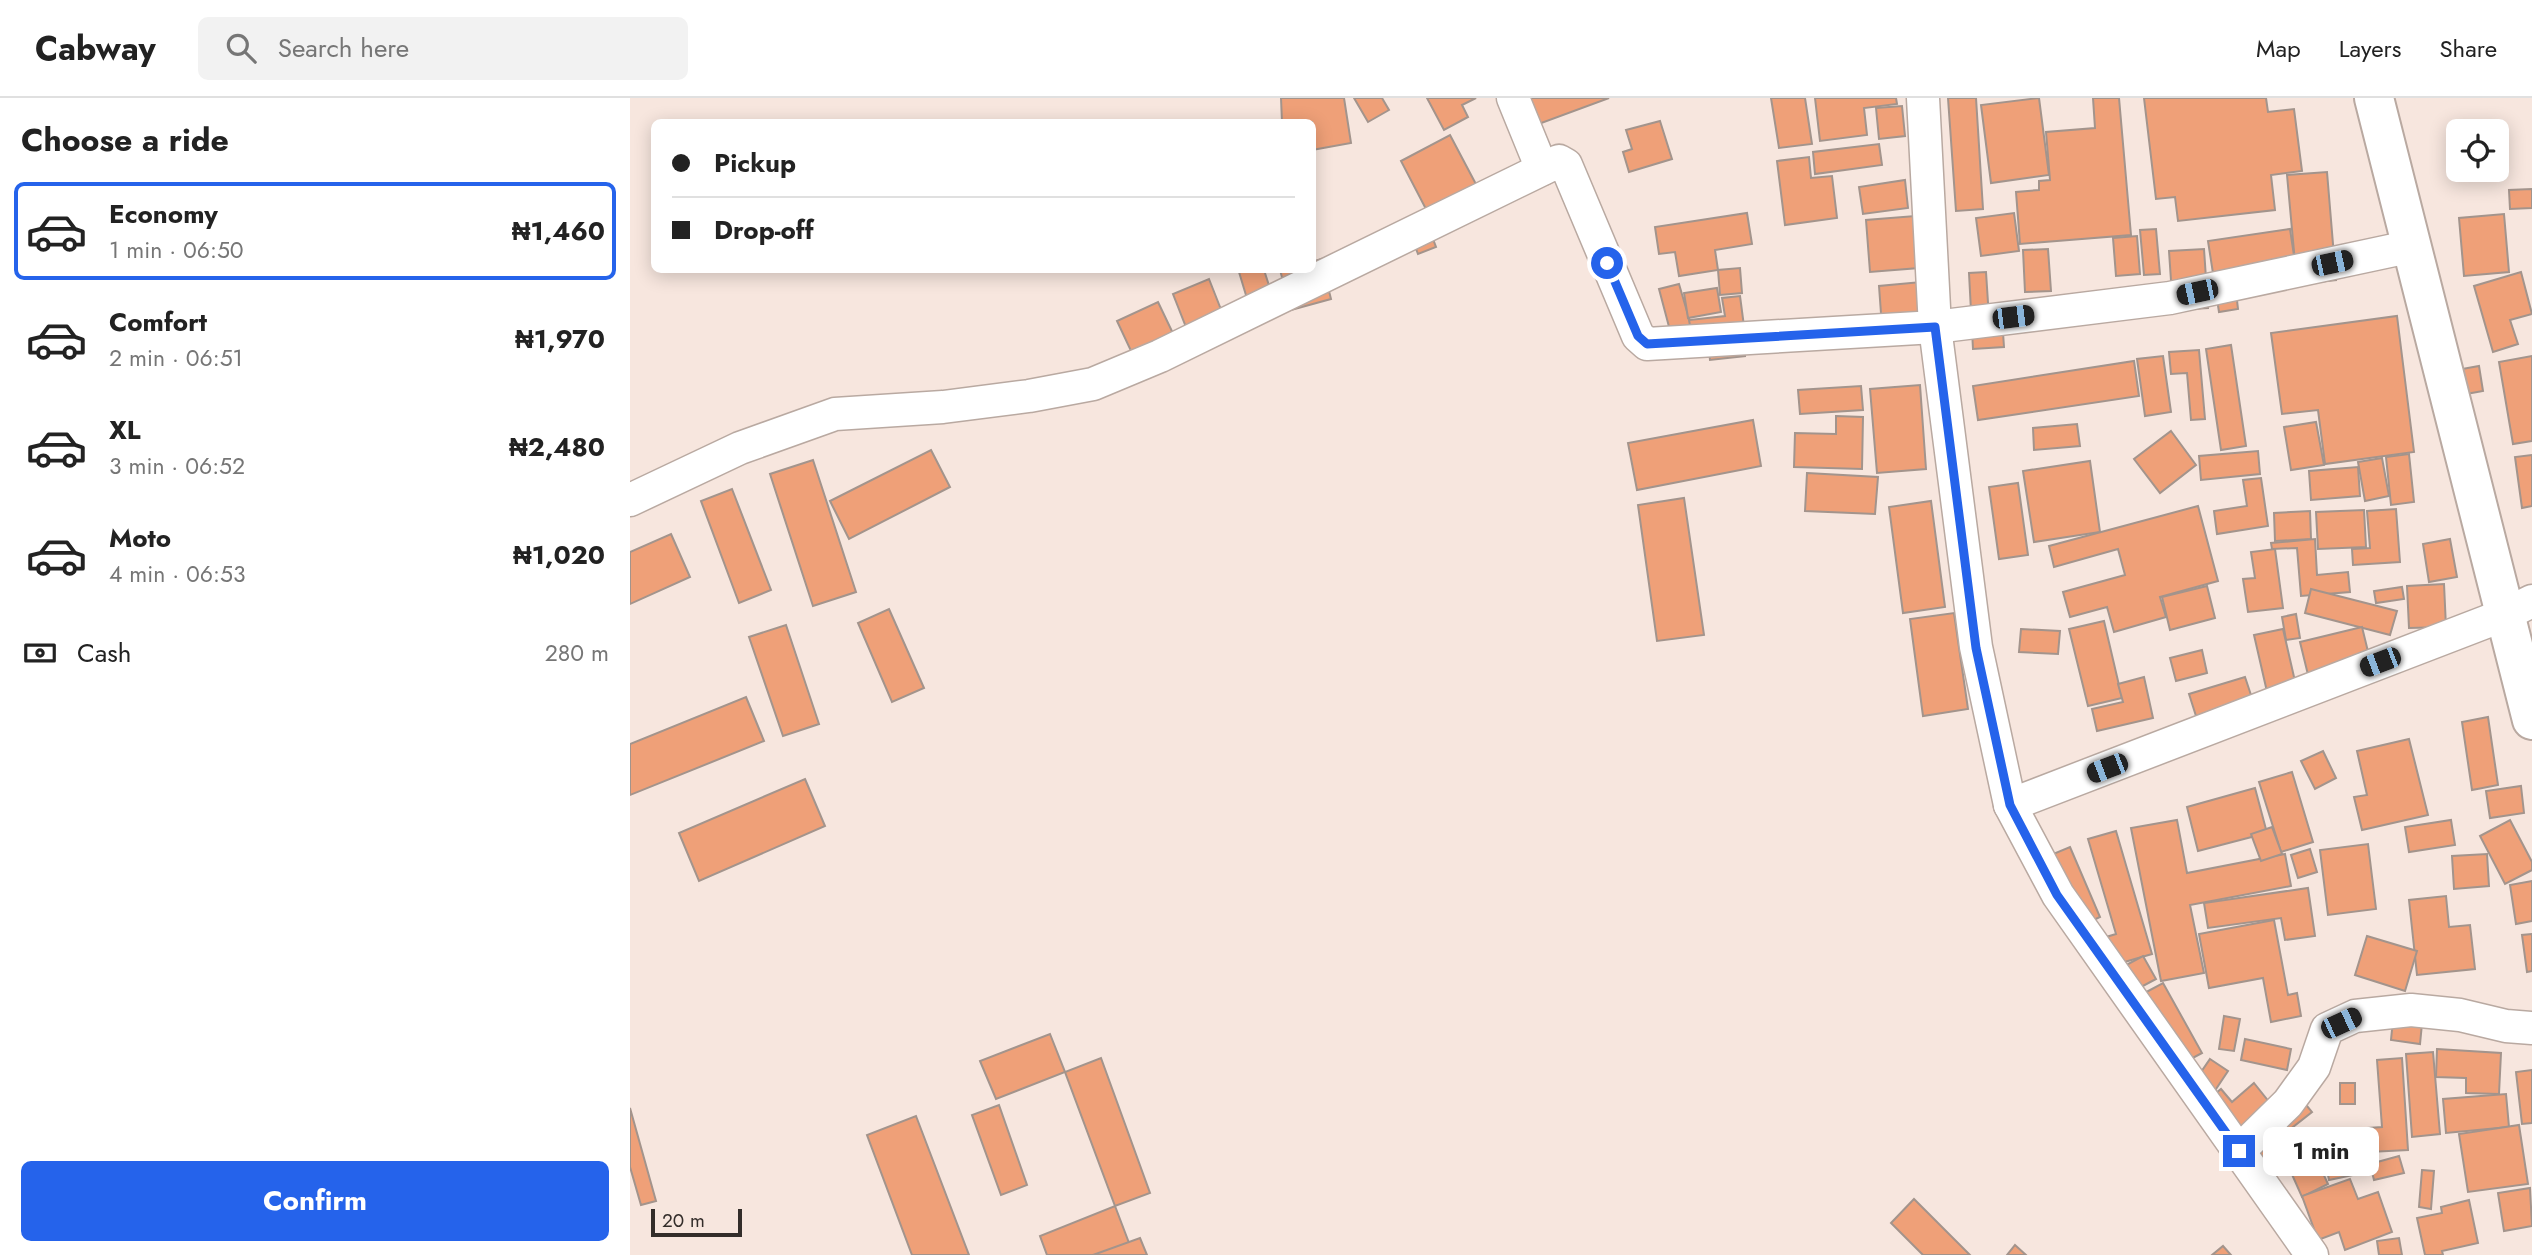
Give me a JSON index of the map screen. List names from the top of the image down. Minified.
{"scale_bar":"20 m","page":{"header":"Cabway","search":"Search here","nav":["Map","Layers","Share"],"heading":"Choose a ride","banner":["Pickup","Drop-off"],"list":[{"name":"Economy","note":"1 min · 06:50","value":"₦1,460"},{"name":"Comfort","note":"2 min · 06:51","value":"₦1,970"},{"name":"XL","note":"3 min · 06:52","value":"₦2,480"},{"name":"Moto","note":"4 min · 06:53","value":"₦1,020"}],"pay":["Cash","280 m"],"bubble":"1 min","buttons":"Confirm","scale":"20 m"}}
